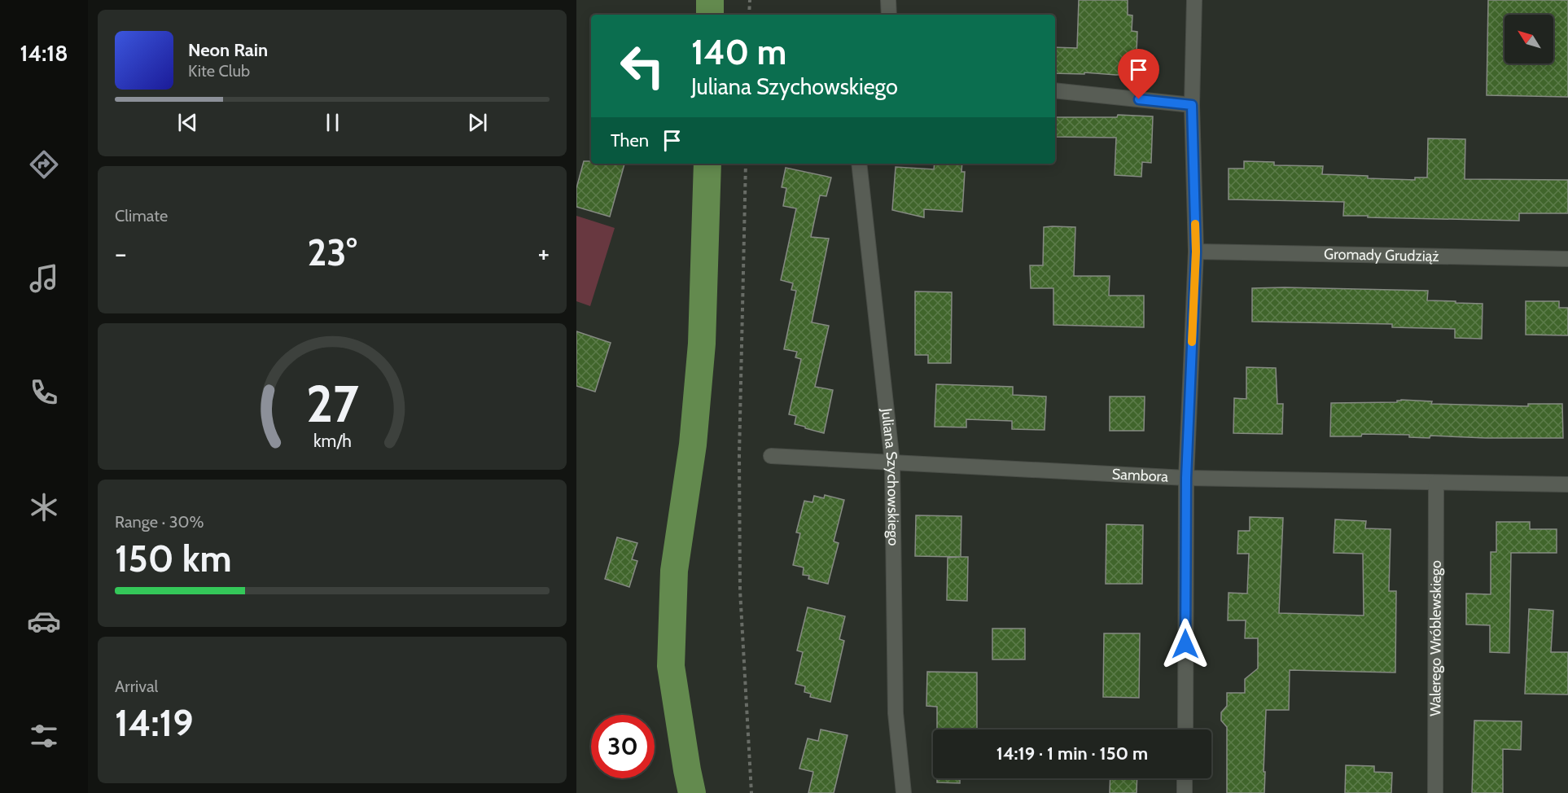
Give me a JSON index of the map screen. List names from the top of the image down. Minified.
{"streets":{"street":["Gromady Grudziąż","Sambora","Juliana Szychowskiego","Walerego Wróblewskiego"]},"crossings":[["Sambora","Juliana Szychowskiego"],["Sambora","Walerego Wróblewskiego"]],"north":"top left","page":{"tabs":"14:18","turn":["140 m","Juliana Szychowskiego"],"song":["Neon Rain","Kite Club"],"then":"Then","tile":["Climate",["Range · 30%","150 km"],["Arrival","14:19"]],"heat":["−","23°","+"],"limit":"30","trip":"14:19 · 1 min · 150 m","gauge":["27","km/h"]}}
